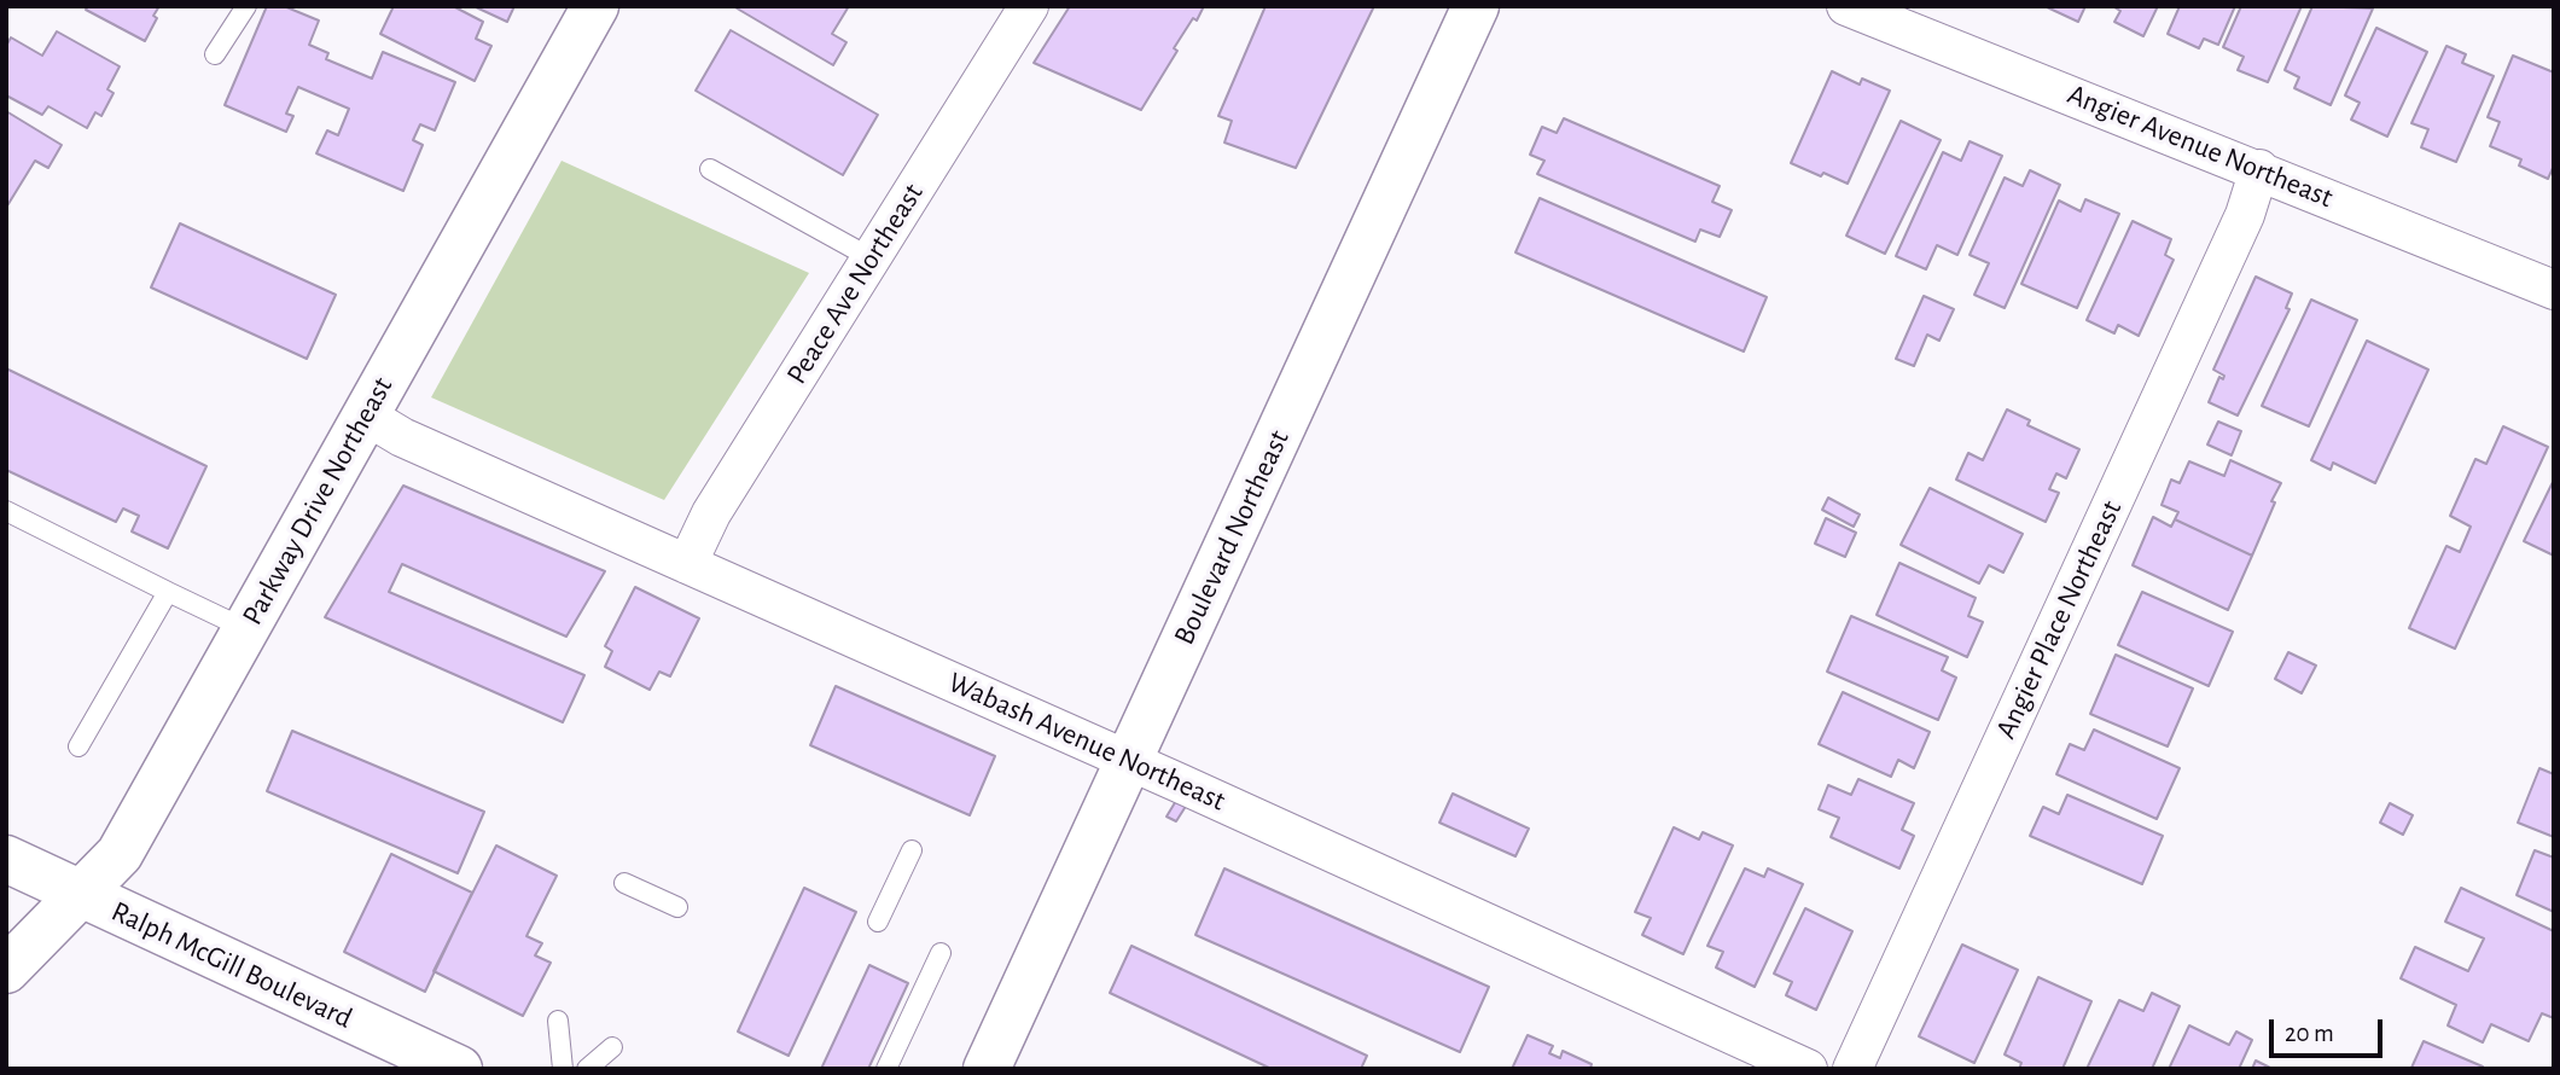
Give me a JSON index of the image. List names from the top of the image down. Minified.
{"streets":{"main road":["Parkway Drive Northeast","Boulevard Northeast","Ralph McGill Boulevard"],"street":["Angier Avenue Northeast","Peace Ave Northeast","Angier Place Northeast","Wabash Avenue Northeast"]},"crossings":[["Angier Avenue Northeast","Angier Place Northeast"],["Peace Ave Northeast","Wabash Avenue Northeast"],["Parkway Drive Northeast","Wabash Avenue Northeast"],["Parkway Drive Northeast","Ralph McGill Boulevard"],["Boulevard Northeast","Wabash Avenue Northeast"]],"scale_bar":"20 m"}
